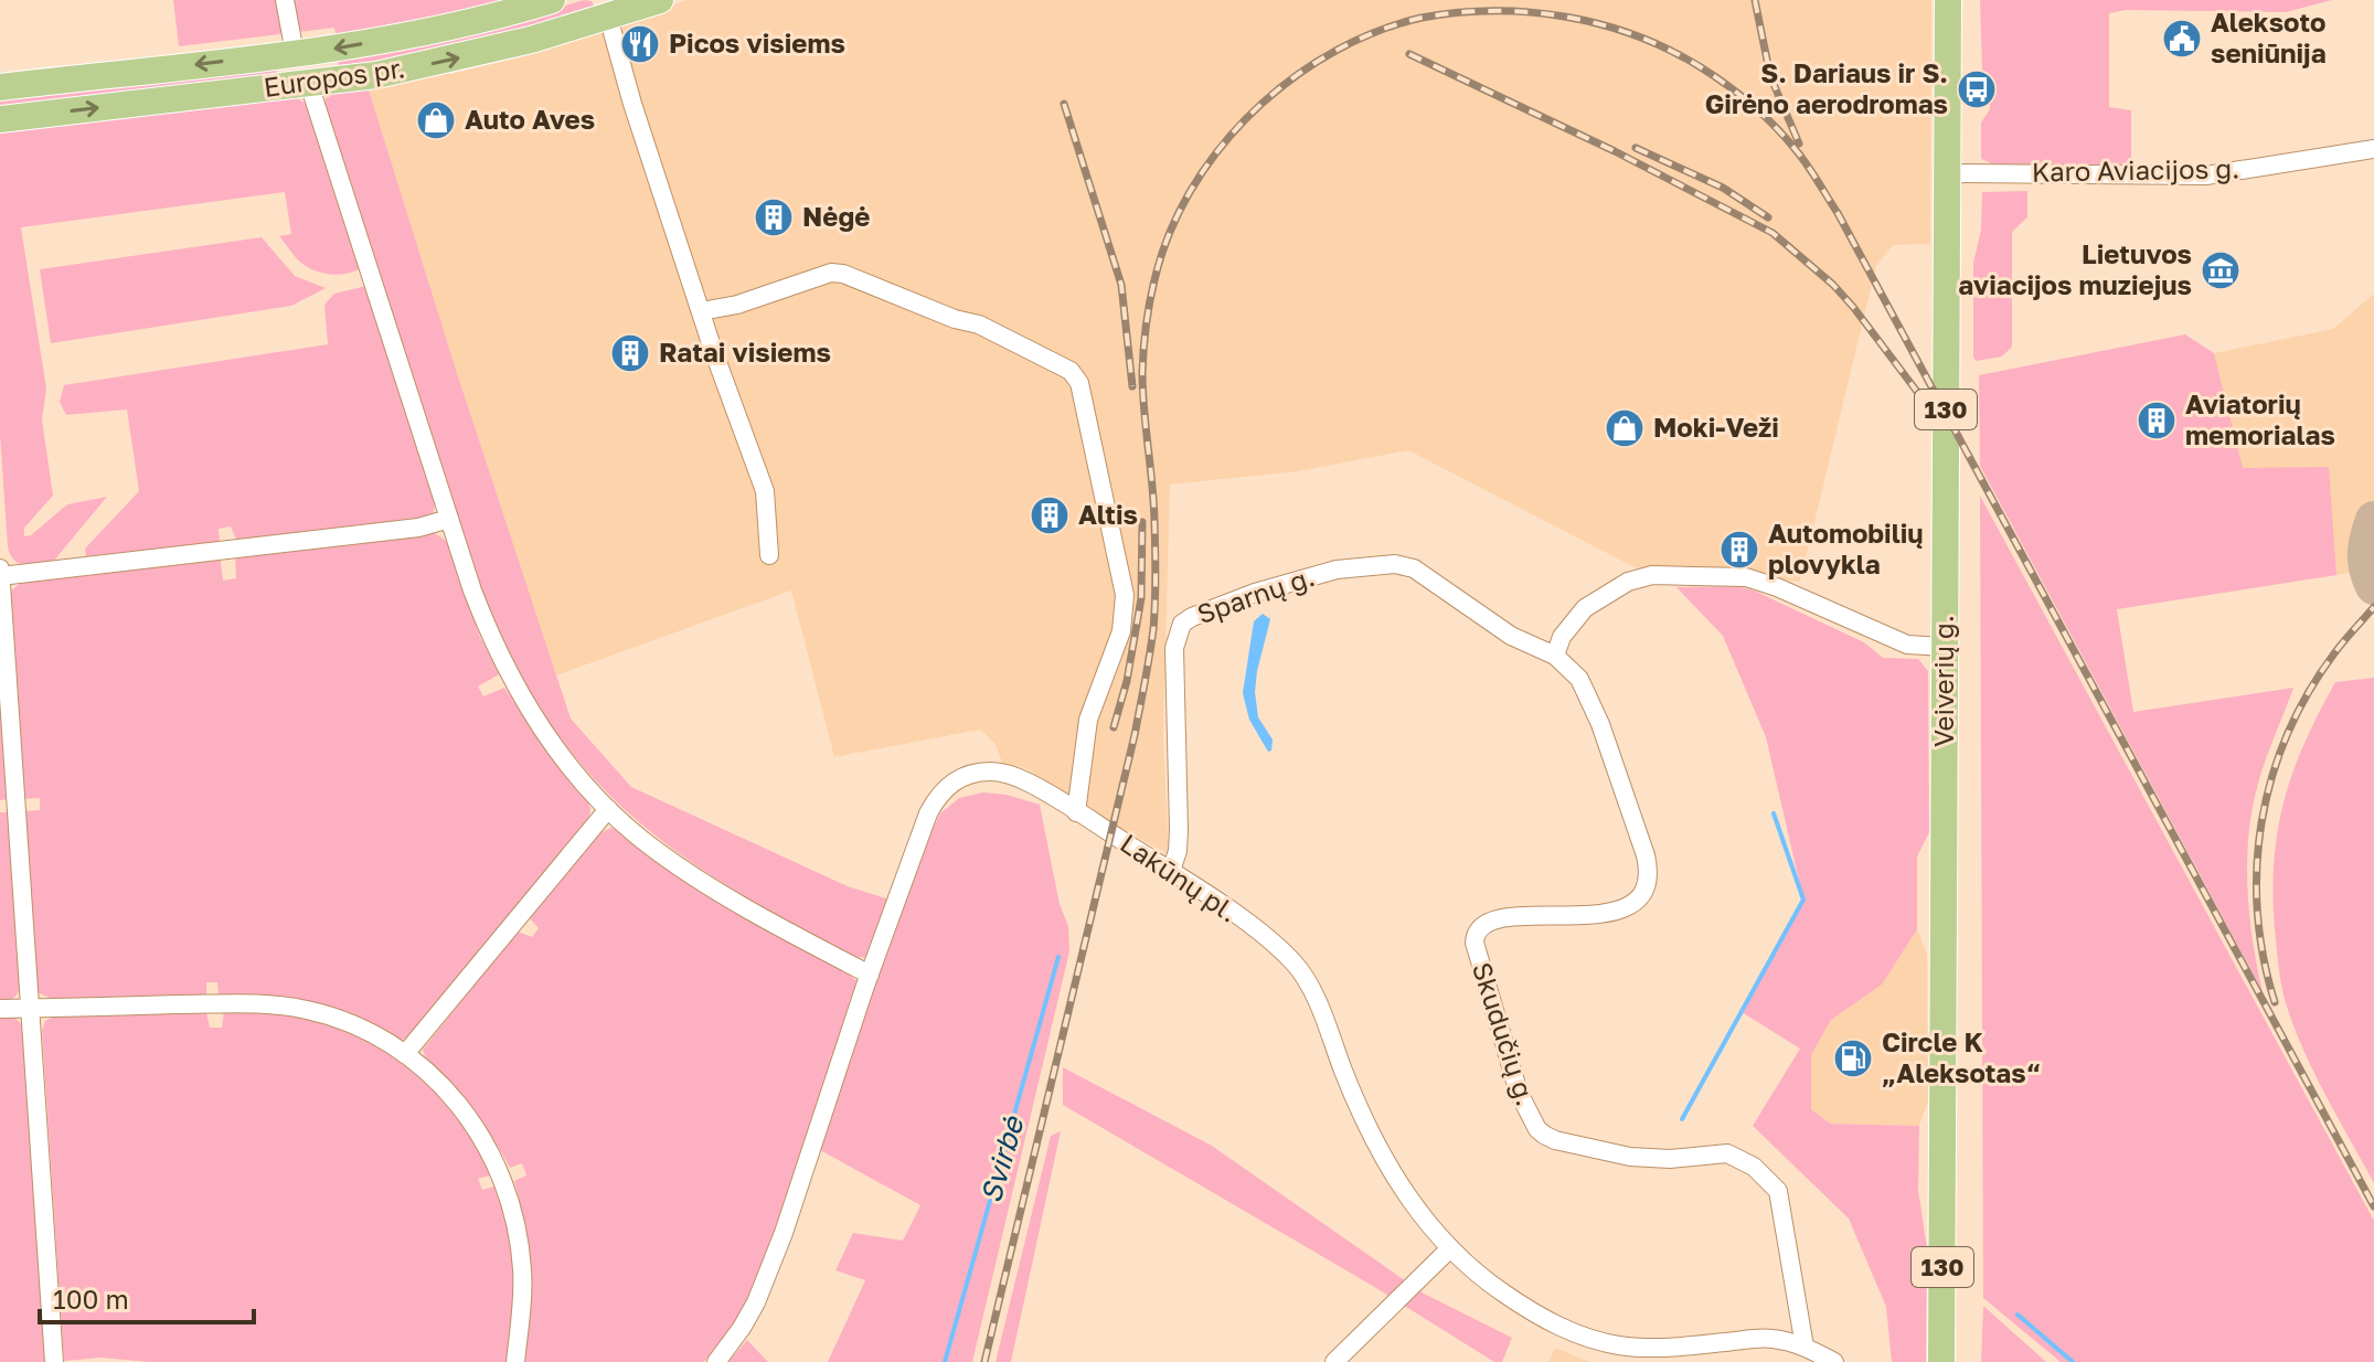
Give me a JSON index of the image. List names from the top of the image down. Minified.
{"streets":{"main road":["Europos pr.","130","Veiverių g."],"street":["Karo Aviacijos g.","Sparnų g.","Lakūnų pl.","Skudučių g."]},"crossings":[["Karo Aviacijos g.","Veiverių g."],["Sparnų g.","Lakūnų pl."],["Sparnų g.","Skudučių g."],["Lakūnų pl.","Skudučių g."]],"water":["Svirbė"],"places":{"public building":["Aleksoto seniūnija"],"restaurant":["Picos visiems"],"bus stop":["S. Dariaus ir S. Girėno aerodromas"],"shop":["Auto Aves","Moki-Veži"],"building":["Nėgė","Ratai visiems","Aviatorių memorialas","Altis","Automobilių plovykla"],"museum":["Lietuvos aviacijos muziejus"],"fuel station":["Circle K „Aleksotas“"]},"scale_bar":"100 m"}
